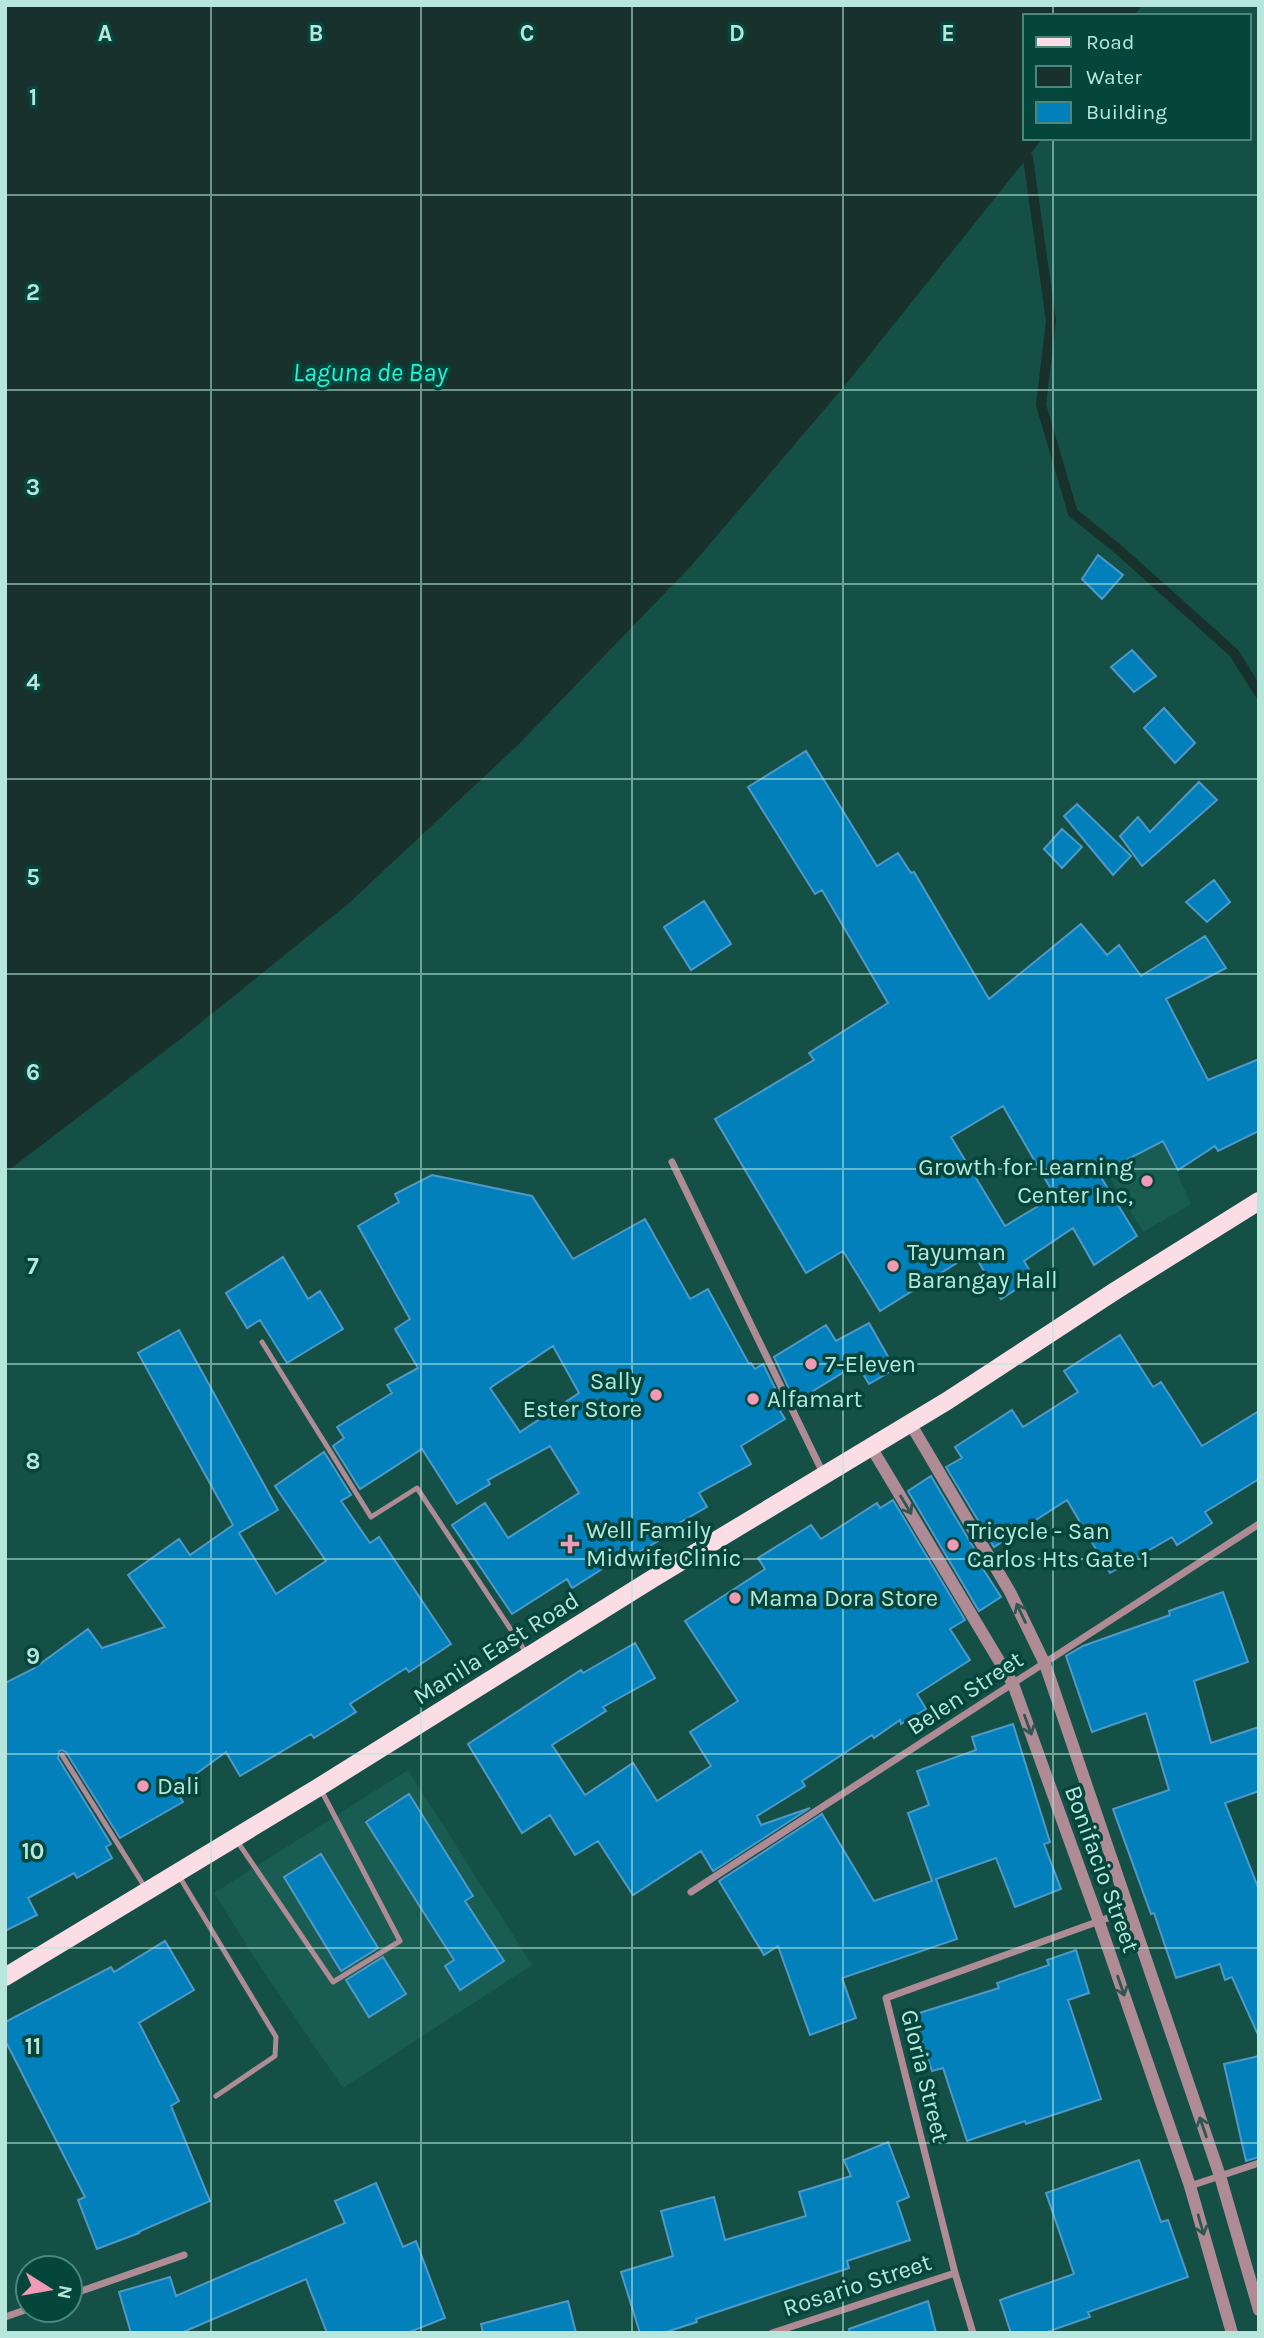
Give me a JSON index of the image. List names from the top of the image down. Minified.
{"streets":{"main road":["Manila East Road"],"street":["Belen Street","Bonifacio Street","Gloria Street","Rosario Street"]},"crossings":[["Manila East Road","Bonifacio Street"],["Belen Street","Bonifacio Street"],["Bonifacio Street","Gloria Street"],["Gloria Street","Rosario Street"]],"water":["Laguna de Bay"],"places":{"other":["Growth for Learning Center Inc,","Tayuman Barangay Hall","7-Eleven","Sally Ester Store","Alfamart","Tricycle - San Carlos Hts Gate 1","Mama Dora Store","Dali"],"health":["Well Family Midwife Clinic"]},"legend":["Road","Water","Building"],"north":"right","grid":{"columns":["A","B","C","D","E"],"rows":["1","2","3","4","5","6","7","8","9","10","11"]}}
